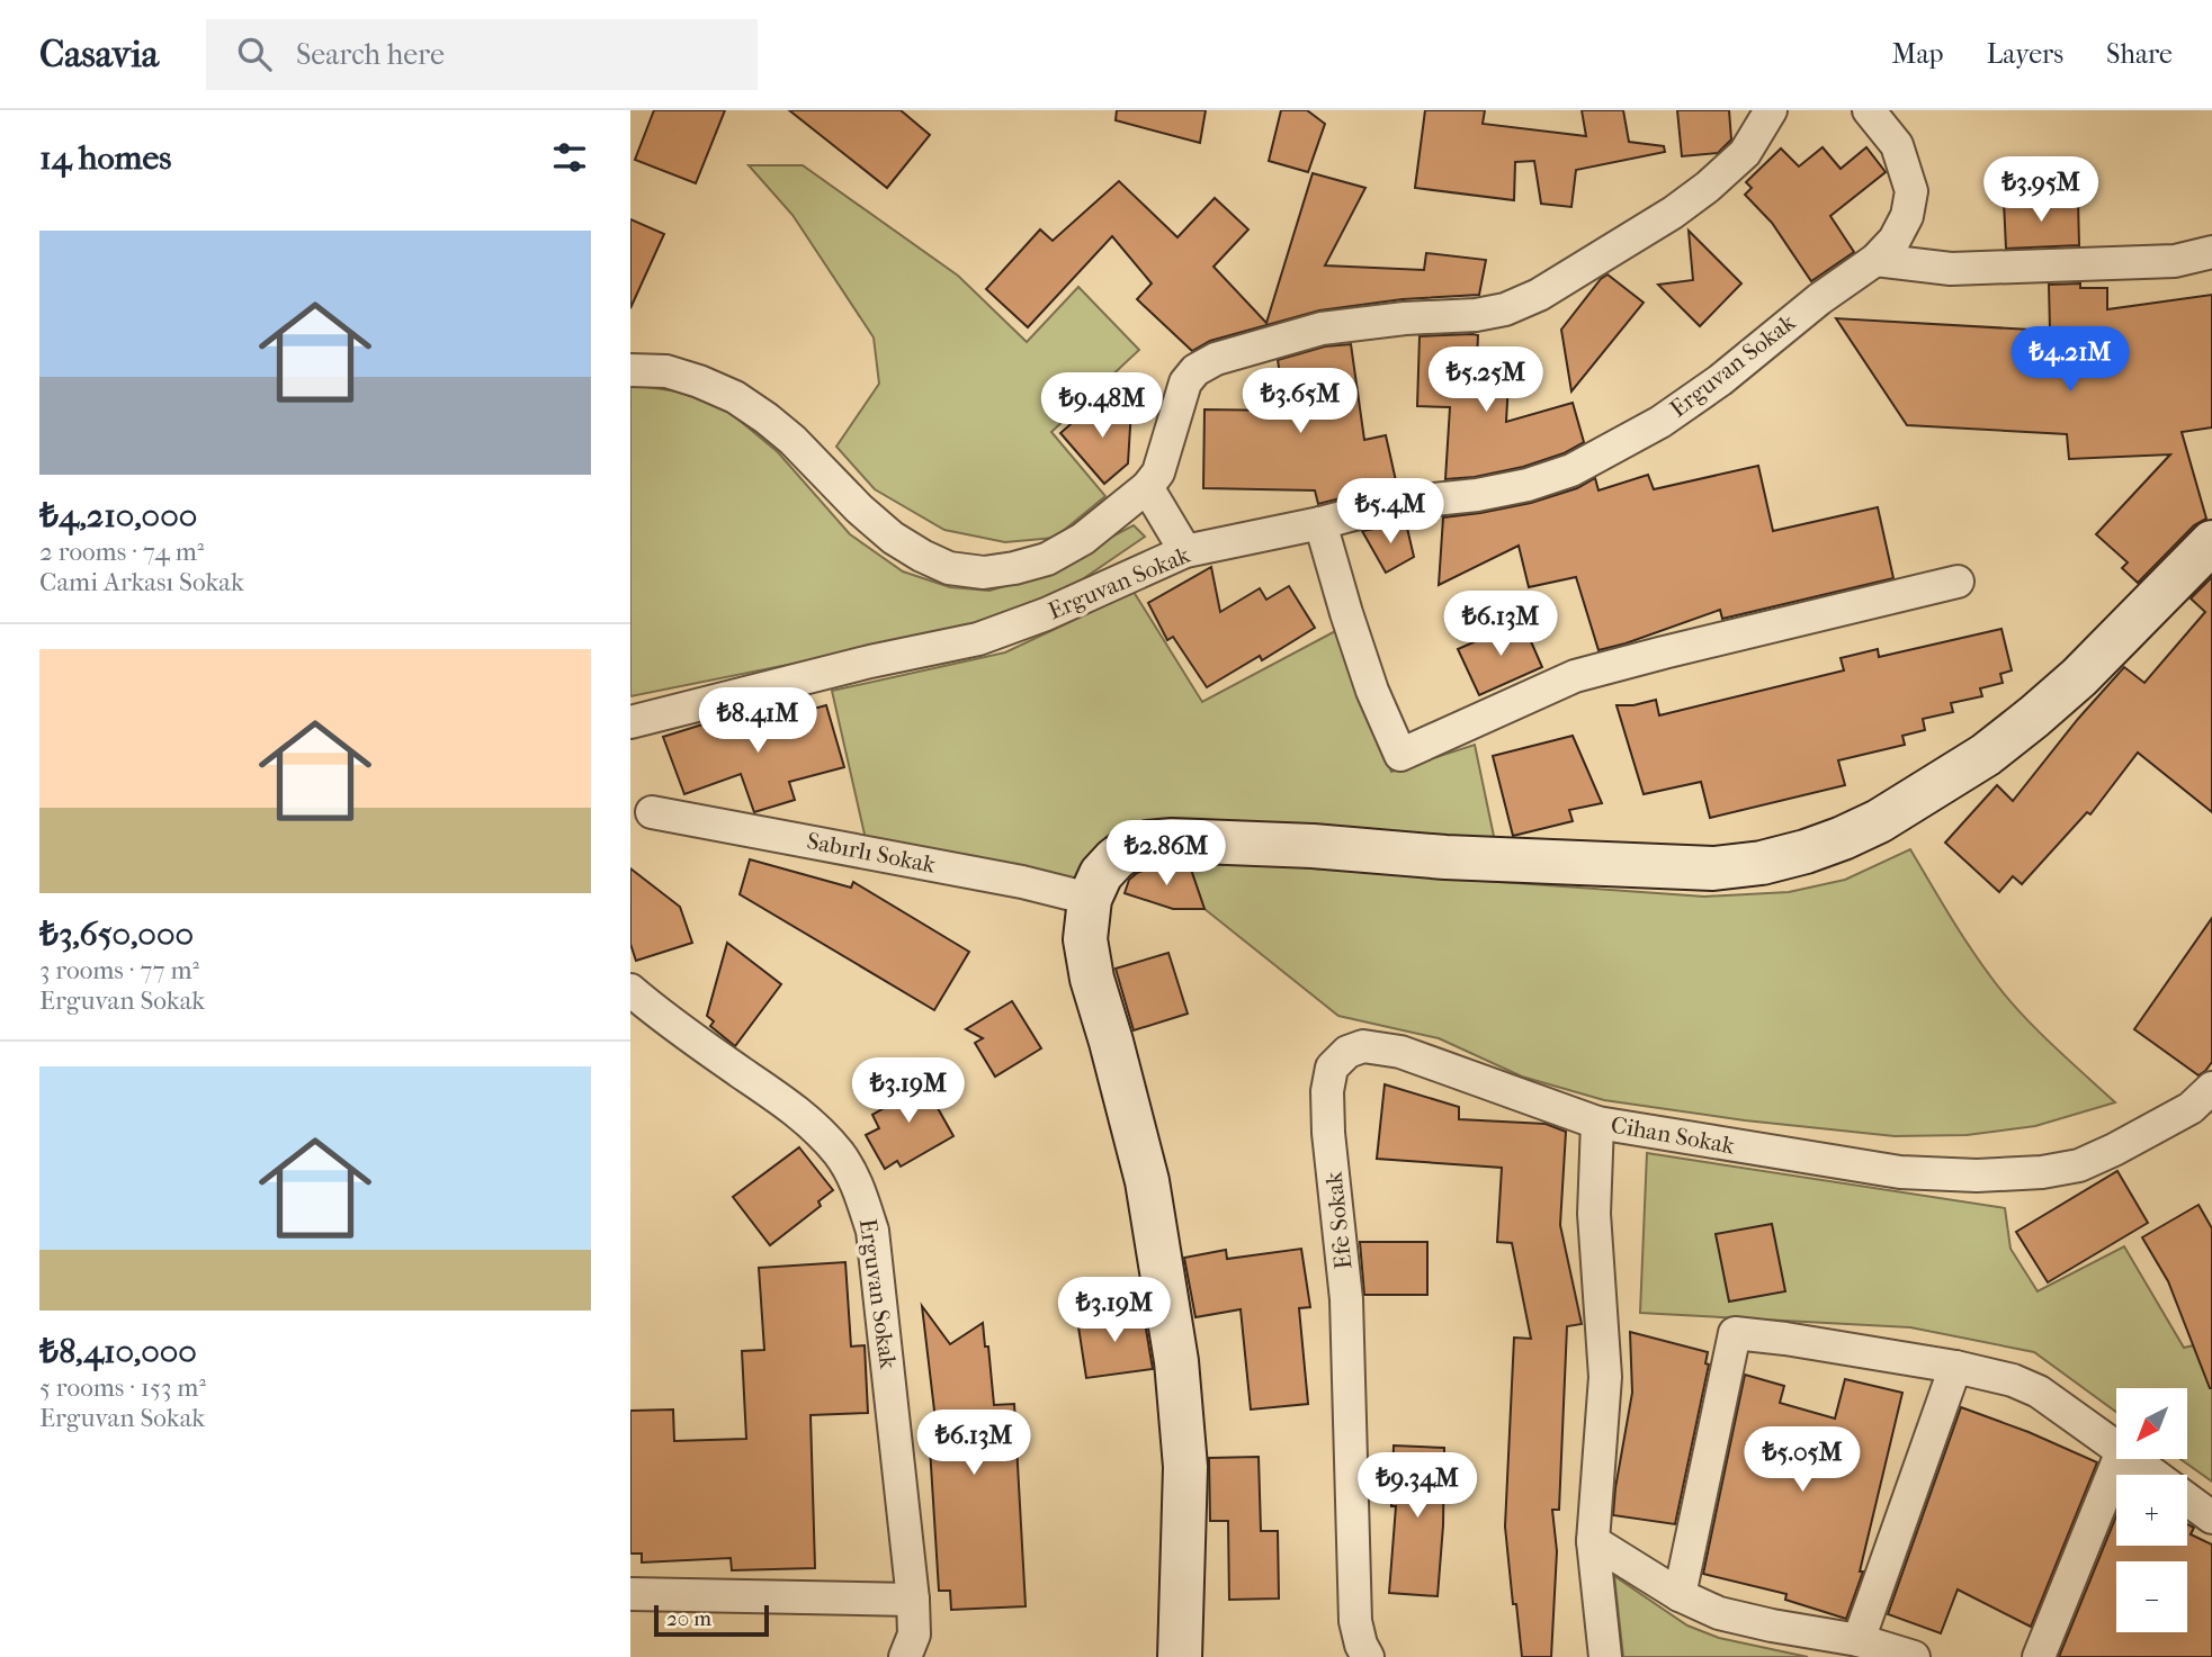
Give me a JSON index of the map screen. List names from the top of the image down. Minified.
{"streets":{"street":["Erguvan Sokak","Sabırlı Sokak","Cihan Sokak","Efe Sokak"]},"crossings":[["Cihan Sokak","Efe Sokak"]],"scale_bar":"20 m","north":"bottom left","page":{"header":"Casavia","search":"Search here","nav":["Map","Layers","Share"],"heading":"14 homes","price":["₺3.95M","₺4.21M","₺5.25M","₺3.65M","₺9.48M","₺5.4M","₺6.13M","₺8.41M","₺2.86M","₺3.19M","₺3.19M","₺6.13M","₺5.05M","₺9.34M"],"list":[{"name":"₺4,210,000","note":"2 rooms · 74 m² · Cami Arkası Sokak"},{"name":"₺3,650,000","note":"3 rooms · 77 m² · Erguvan Sokak"},{"name":"₺8,410,000","note":"5 rooms · 153 m² · Erguvan Sokak"}],"map_buttons":["+","−"],"scale":"20 m"}}
